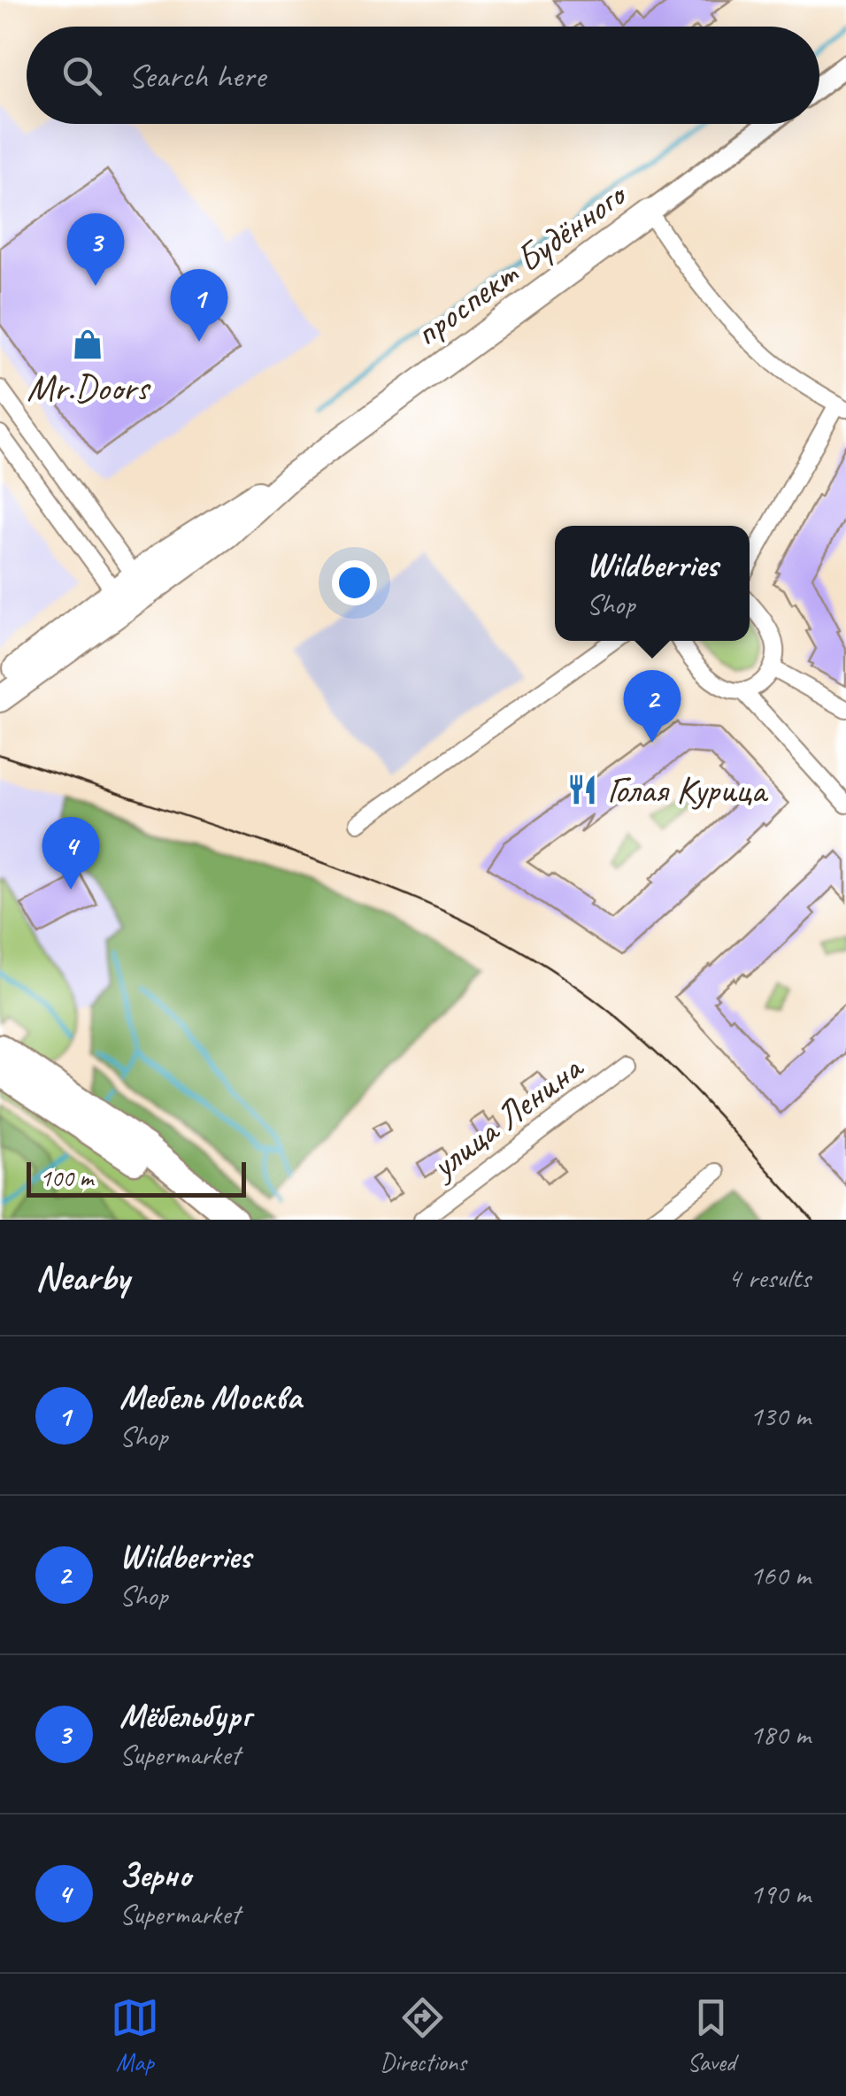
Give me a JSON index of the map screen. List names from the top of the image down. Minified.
{"streets":{"main road":["проспект Будённого"],"street":["улица Ленина"]},"places":{"shop":["Mr.Doors"],"restaurant":["Голая Курица"]},"scale_bar":"100 m","page":{"search":"Search here","pins":["3","1","2","4"],"popup":["Wildberries","Shop"],"scale":"100 m","heading":["Nearby","4 results"],"list":[{"mark":"1","name":"Мебель Москва","note":"Shop","value":"130 m"},{"mark":"2","name":"Wildberries","note":"Shop","value":"160 m"},{"mark":"3","name":"Мёбельбург","note":"Supermarket","value":"180 m"},{"mark":"4","name":"Зерно","note":"Supermarket","value":"190 m"}],"nav":["Map","Directions","Saved"]}}
